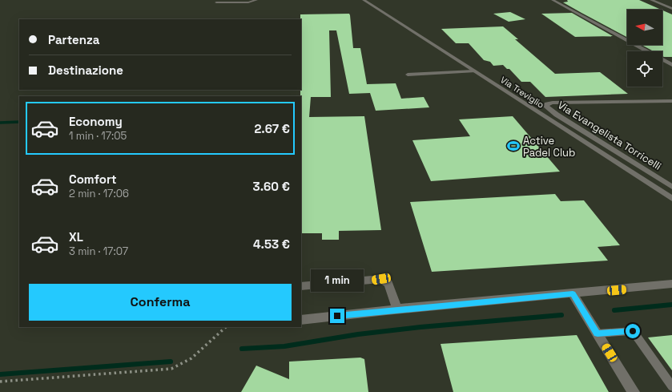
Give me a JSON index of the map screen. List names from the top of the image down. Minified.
{"streets":{"street":["Via Treviglio","Via Evangelista Torricelli"]},"places":{"sports":["Active Padel Club"]},"north":"left","page":{"banner":["Partenza","Destinazione"],"list":[{"name":"Economy","note":"1 min · 17:05","value":"2.67 €"},{"name":"Comfort","note":"2 min · 17:06","value":"3.60 €"},{"name":"XL","note":"3 min · 17:07","value":"4.53 €"}],"bubble":"1 min","buttons":"Conferma"}}
